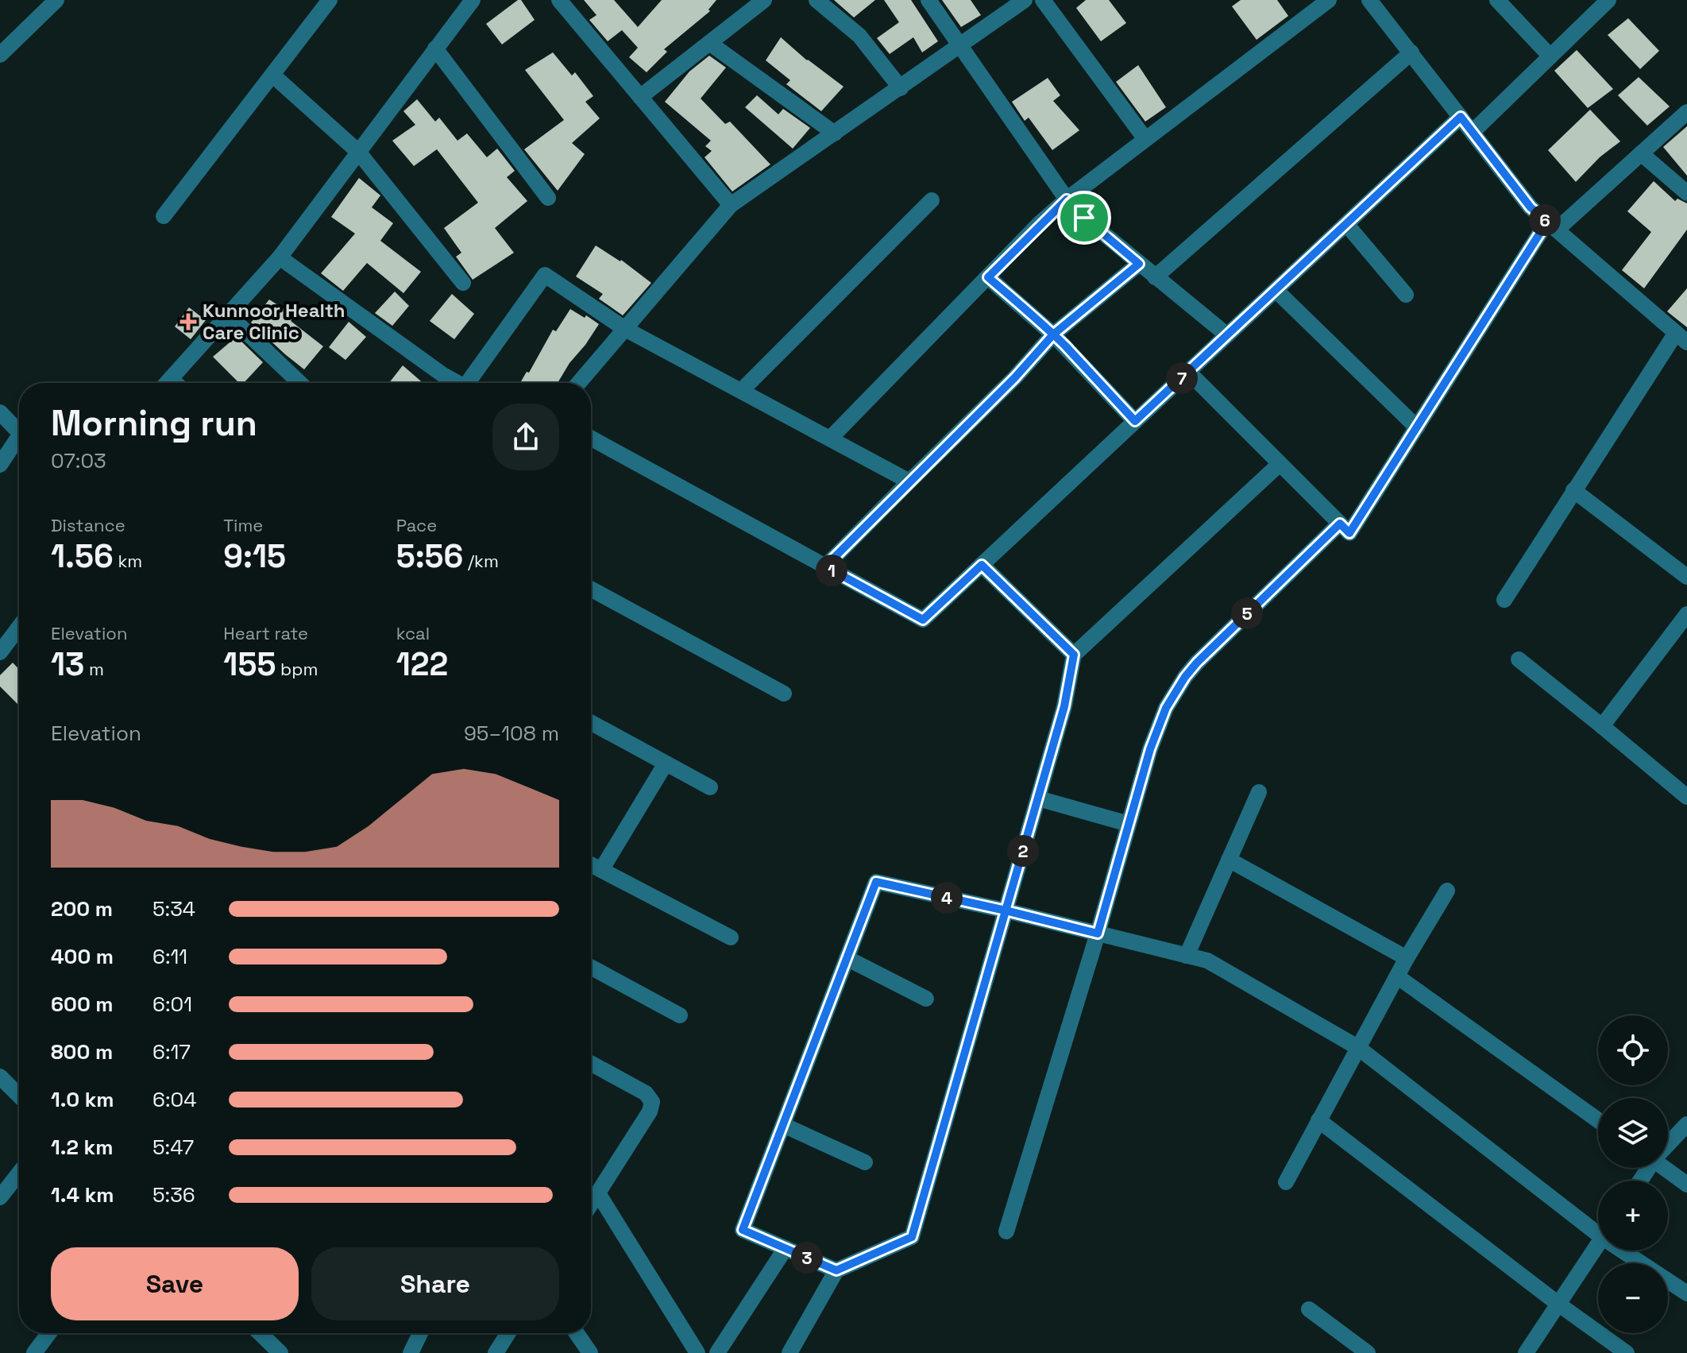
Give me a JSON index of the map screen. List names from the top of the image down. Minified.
{"places":{"health":["Kunnoor Health Care Clinic"]},"page":{"pins":["6","7","1","5","2","4","3"],"heading":["Morning run","07:03"],"stats":[["Distance","1.56 km"],["Time","9:15"],["Pace","5:56 /km"],["Elevation","13 m"],["Heart rate","155 bpm"],["kcal","122"]],"chart":["Elevation","95–108 m"],"list":[{"name":"200 m","note":"5:34"},{"name":"400 m","note":"6:11"},{"name":"600 m","note":"6:01"},{"name":"800 m","note":"6:17"},{"name":"1.0 km","note":"6:04"},{"name":"1.2 km","note":"5:47"},{"name":"1.4 km","note":"5:36"}],"map_buttons":["+","−"],"buttons":["Save","Share"]}}
